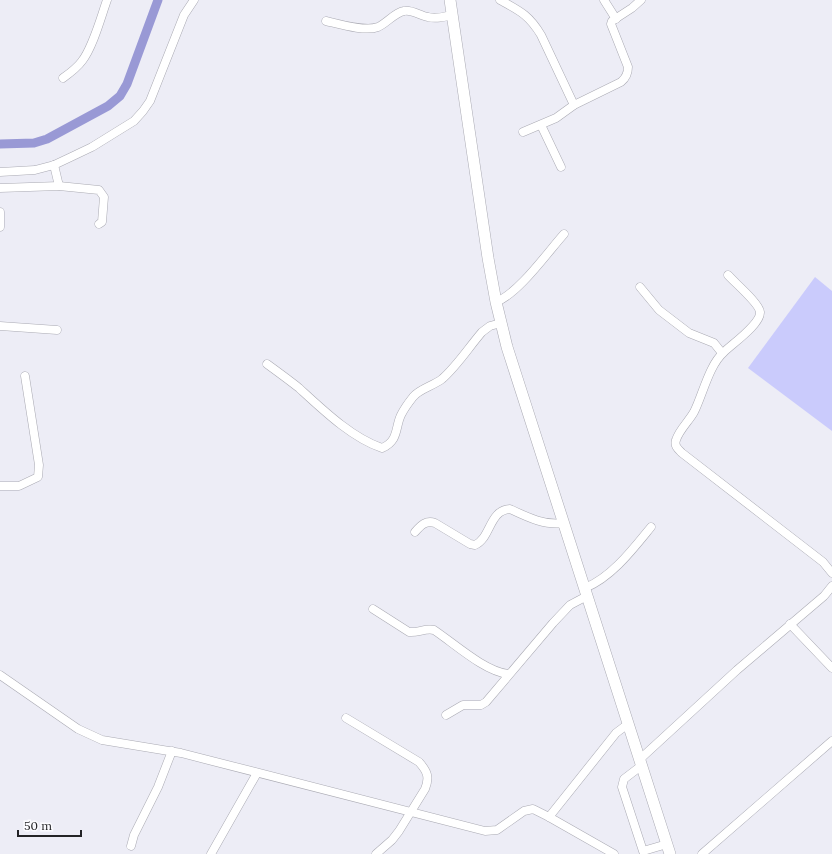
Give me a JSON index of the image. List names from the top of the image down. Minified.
{"scale_bar":"50 m"}
